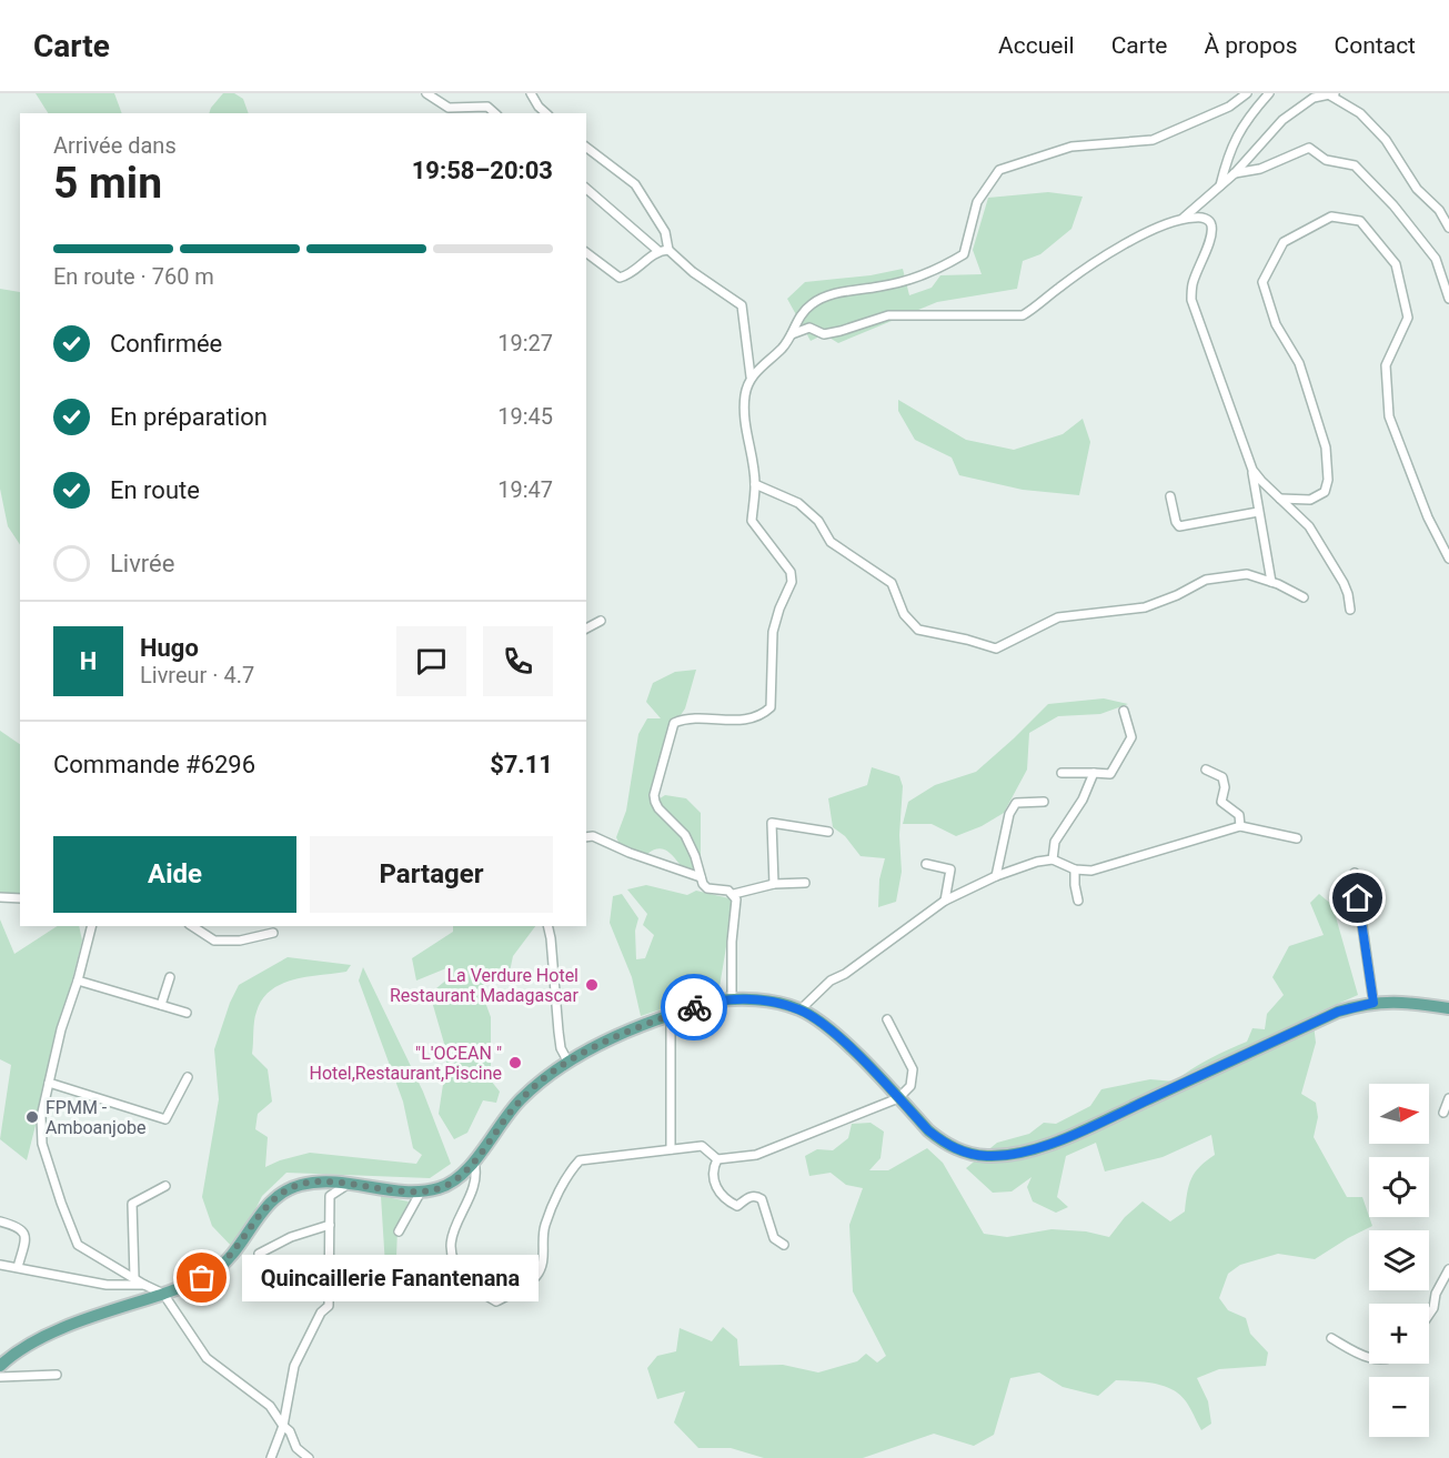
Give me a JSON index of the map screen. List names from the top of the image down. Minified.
{"places":["La Verdure Hotel Restaurant Madagascar","\"L'OCEAN \" Hotel,Restaurant,Piscine","FPMM - Amboanjobe","Quincaillerie Fanantenana"],"north":"right","page":{"header":"Carte","nav":["Accueil","Carte","À propos","Contact"],"heading":["5 min","Arrivée dans","19:58–20:03"],"panel":["Hugo","Livreur · 4.7","Commande #6296","$7.11"],"bar":"En route · 760 m","list":[["Confirmée","19:27"],["En préparation","19:45"],["En route","19:47"],"Livrée"],"round":"H","buttons":["Aide","Partager"],"map_buttons":["+","−"],"bubble":"Quincaillerie Fanantenana"}}
